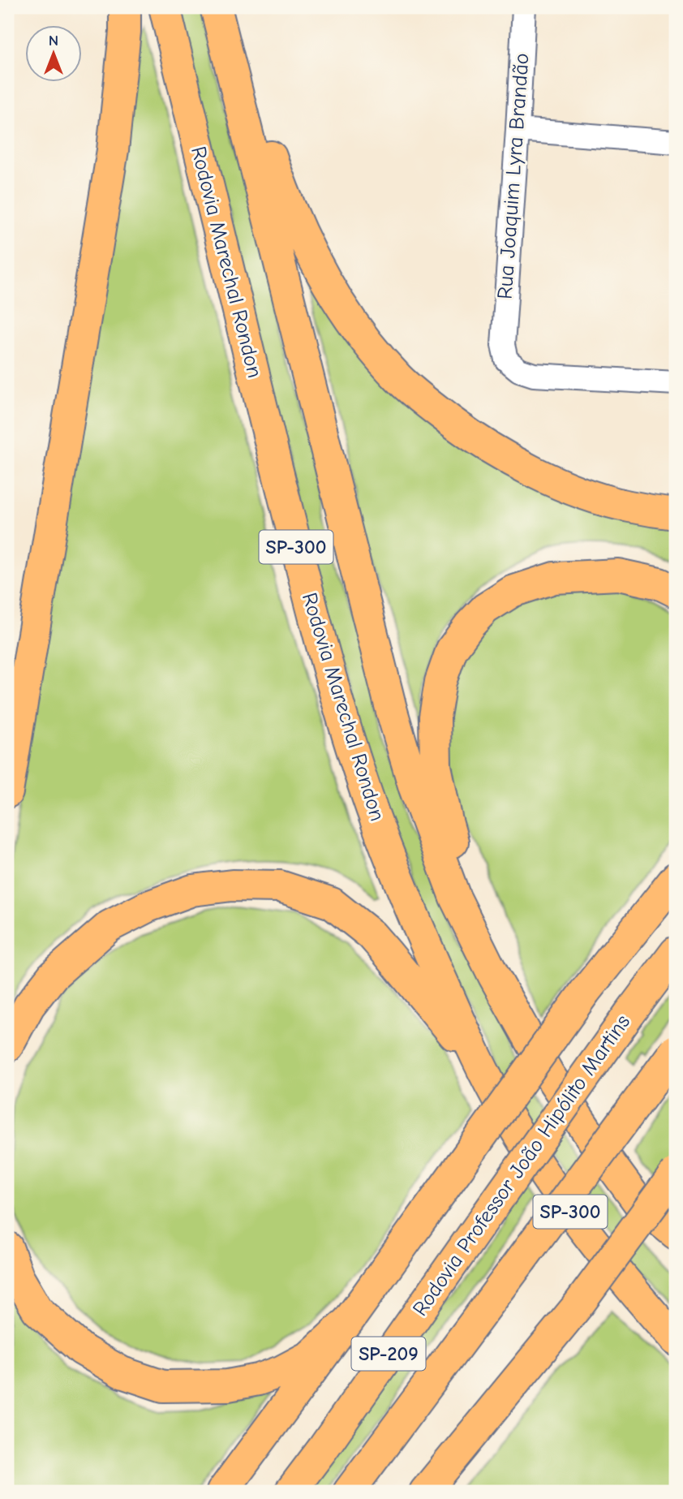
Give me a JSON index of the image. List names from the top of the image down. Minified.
{"streets":{"highway":["Rodovia Marechal Rondon","SP-300","Rodovia Professor João Hipólito Martins","SP-209"],"street":["Rua Joaquim Lyra Brandão"]},"north":"top"}
